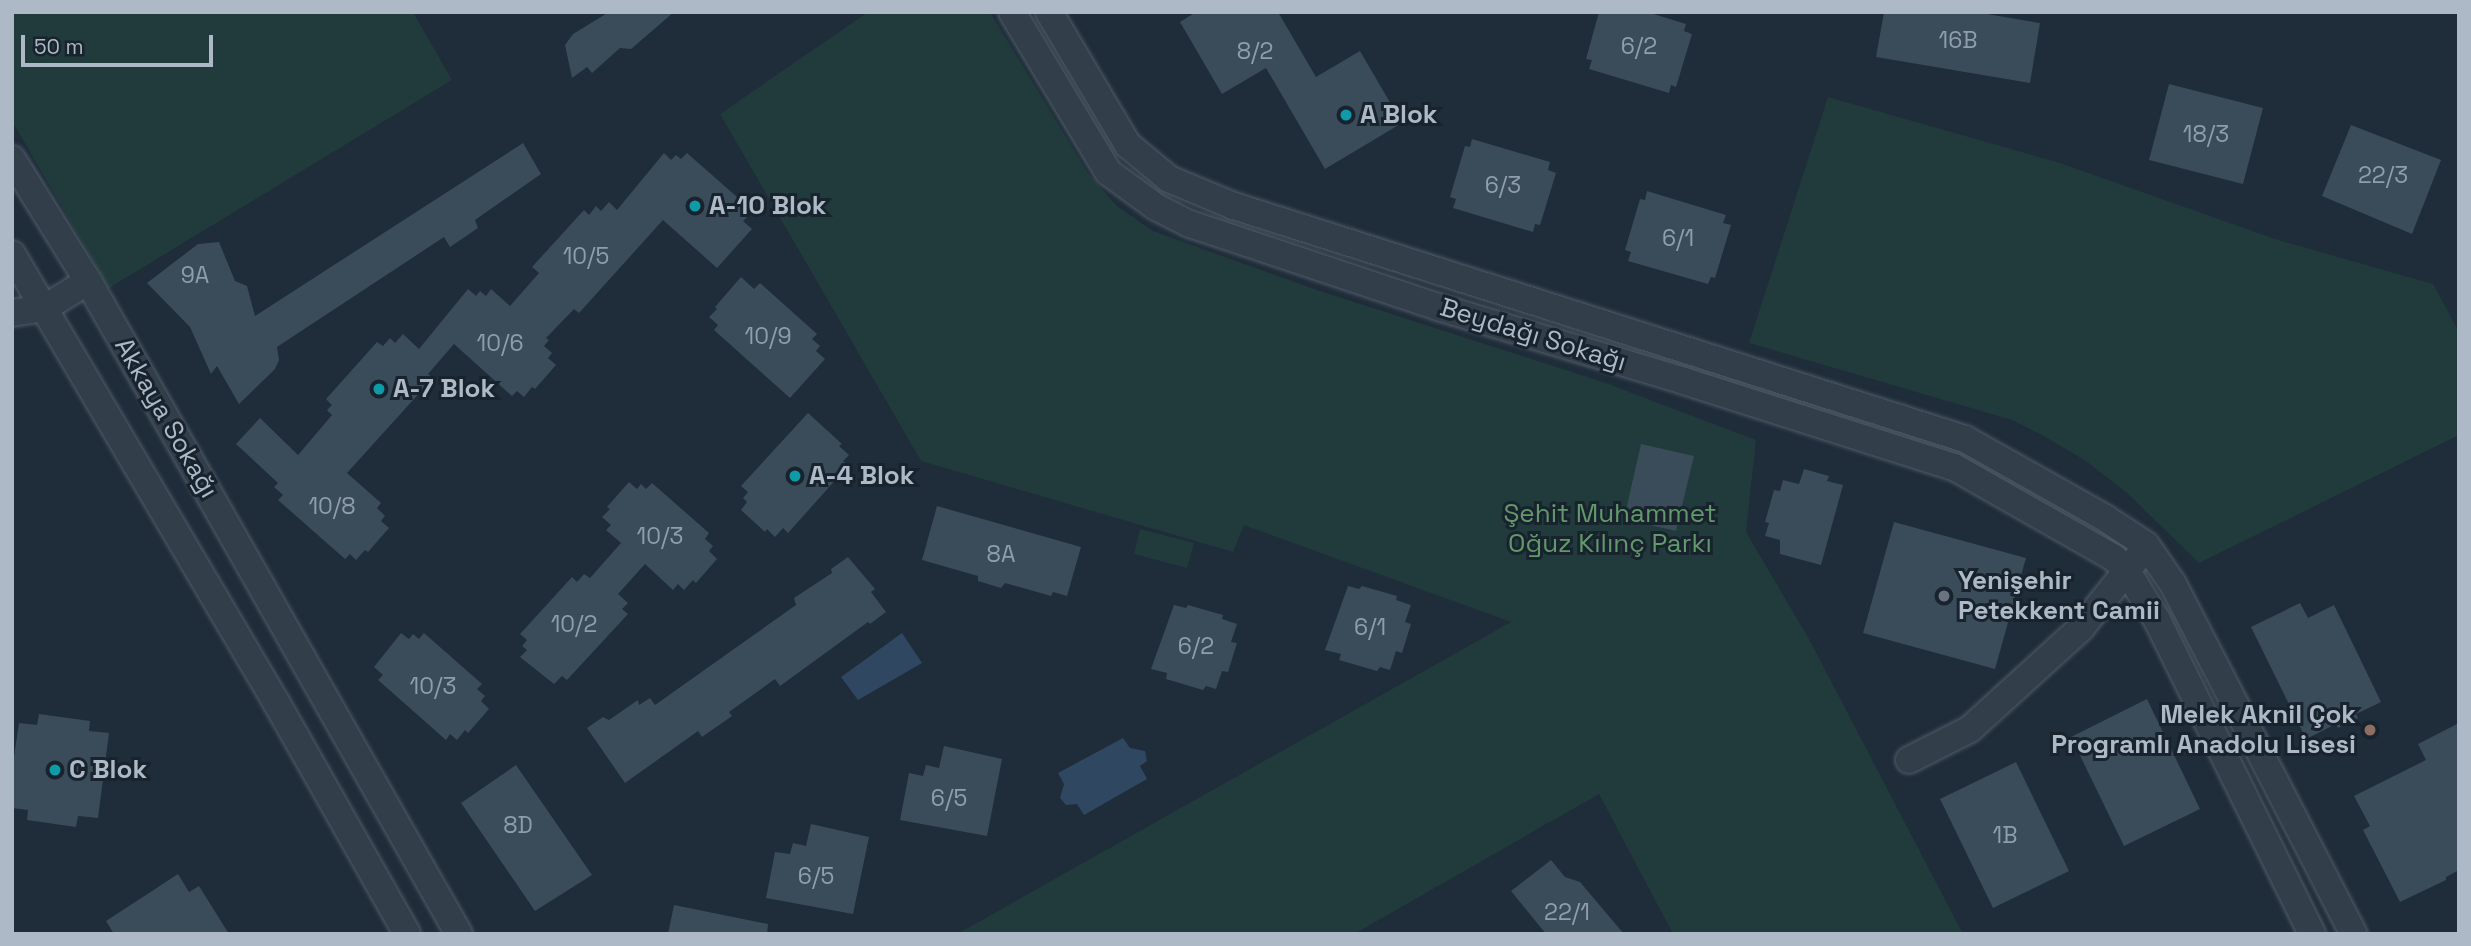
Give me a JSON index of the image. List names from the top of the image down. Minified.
{"streets":{"street":["Beydağı Sokağı","Akkaya Sokağı"]},"parks":["Şehit Muhammet Oğuz Kılınç Parkı"],"places":["A Blok","A-10 Blok","A-7 Blok","A-4 Blok","Yenişehir Petekkent Camii","Melek Aknil Çok Programlı Anadolu Lisesi","C Blok"],"house_numbers":["16B","6/2","8/2","18/3","22/3","6/3","6/1","10/5","9A","10/9","10/6","10/8","10/3","8A","10/2","6/1","6/2","10/3","6/5","8D","1B","6/5","22/1"],"scale_bar":"50 m"}
